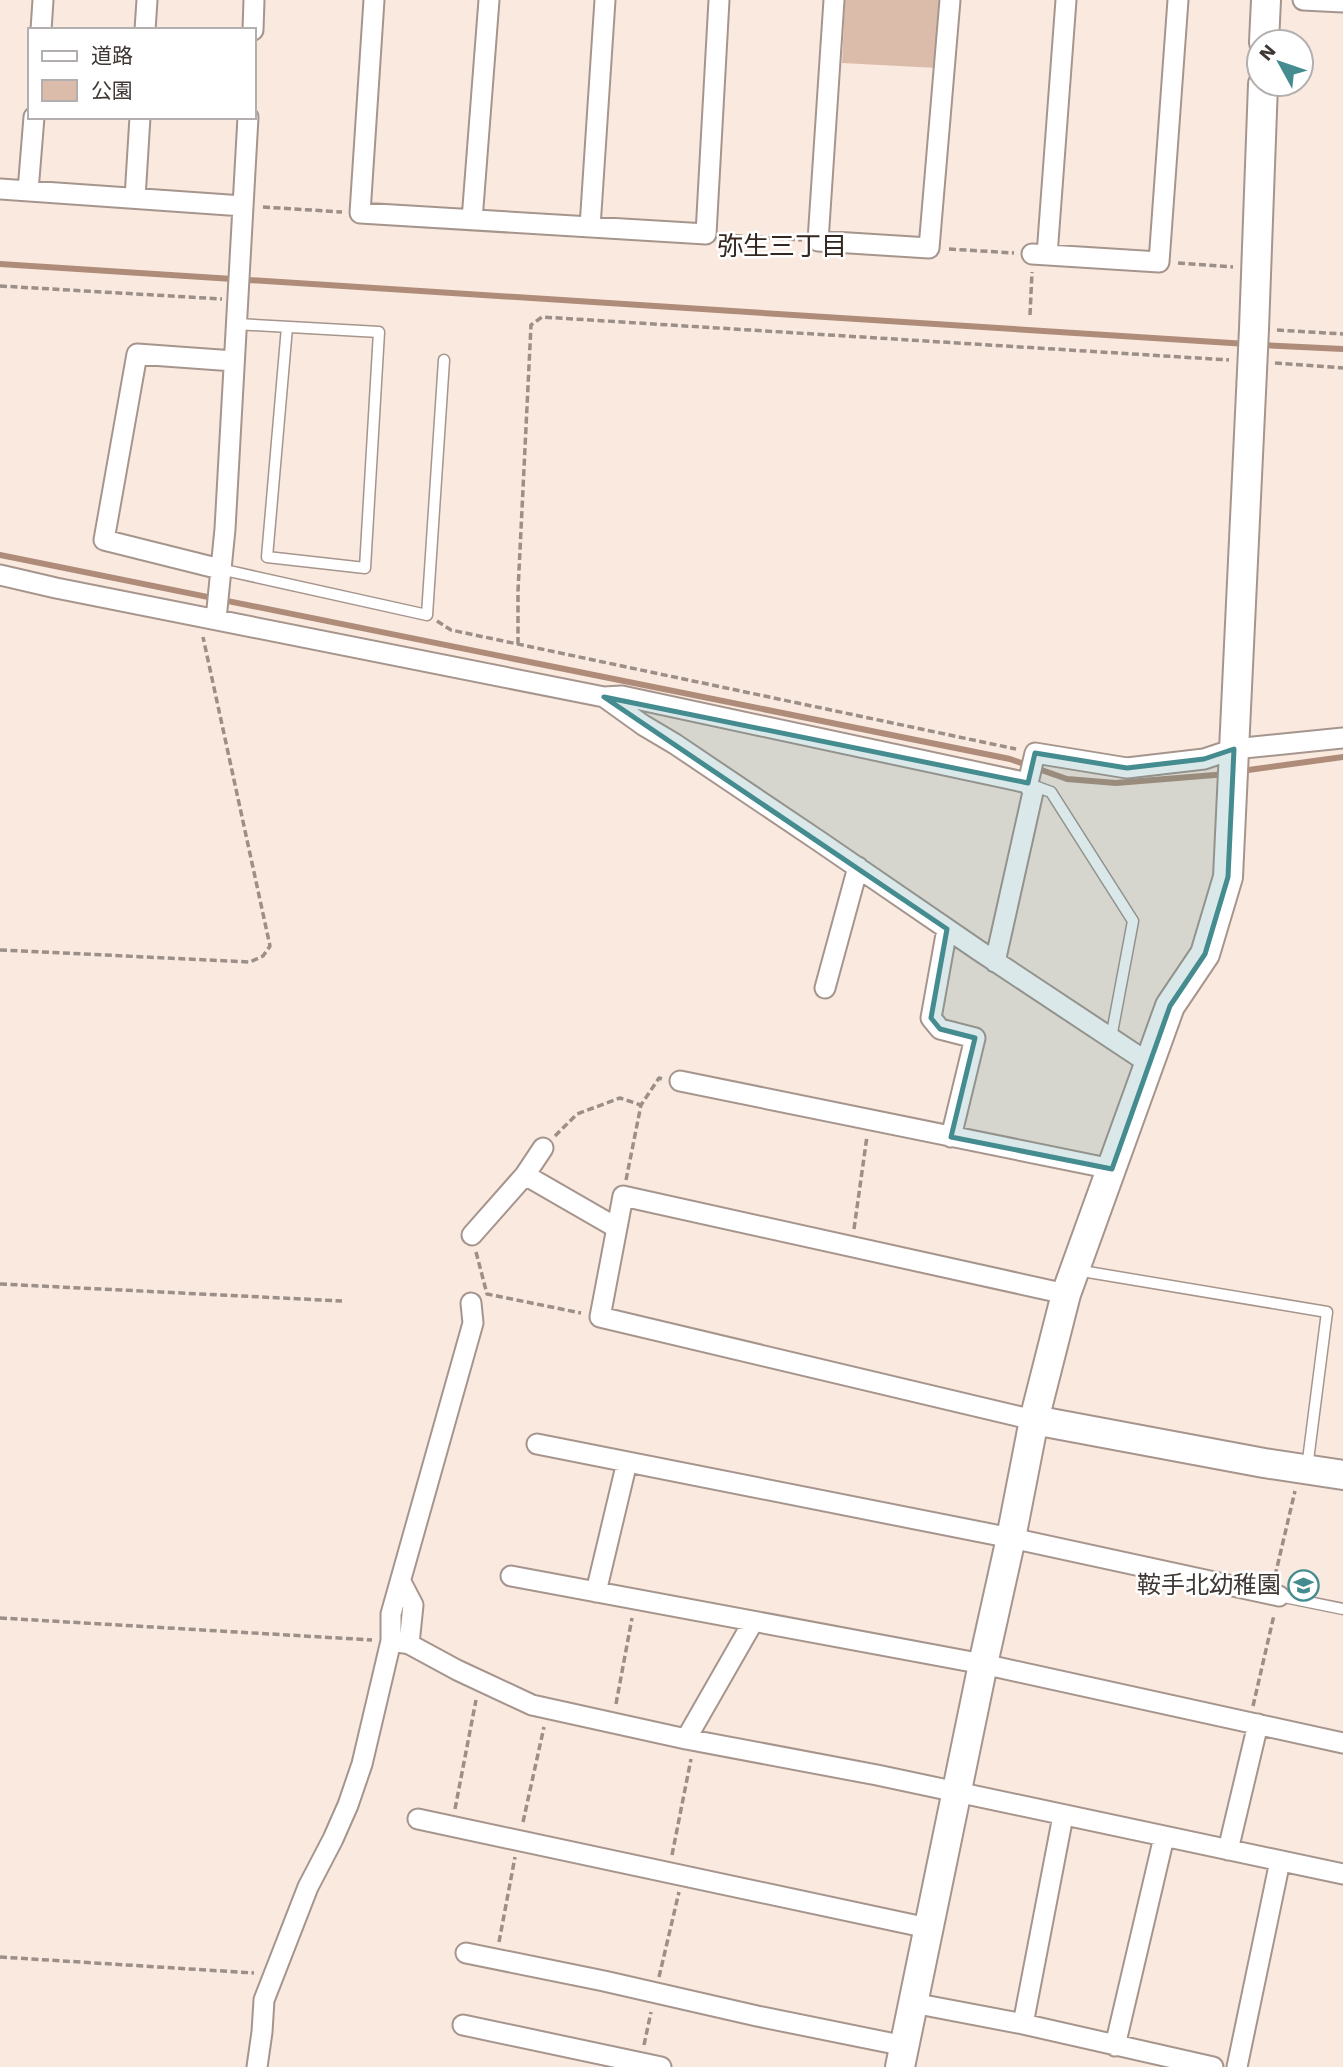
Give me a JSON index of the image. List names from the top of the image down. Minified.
{"districts":["弥生三丁目"],"places":{"school or university":["鞍手北幼稚園"]},"legend":["道路","公園"],"north":"top left"}
